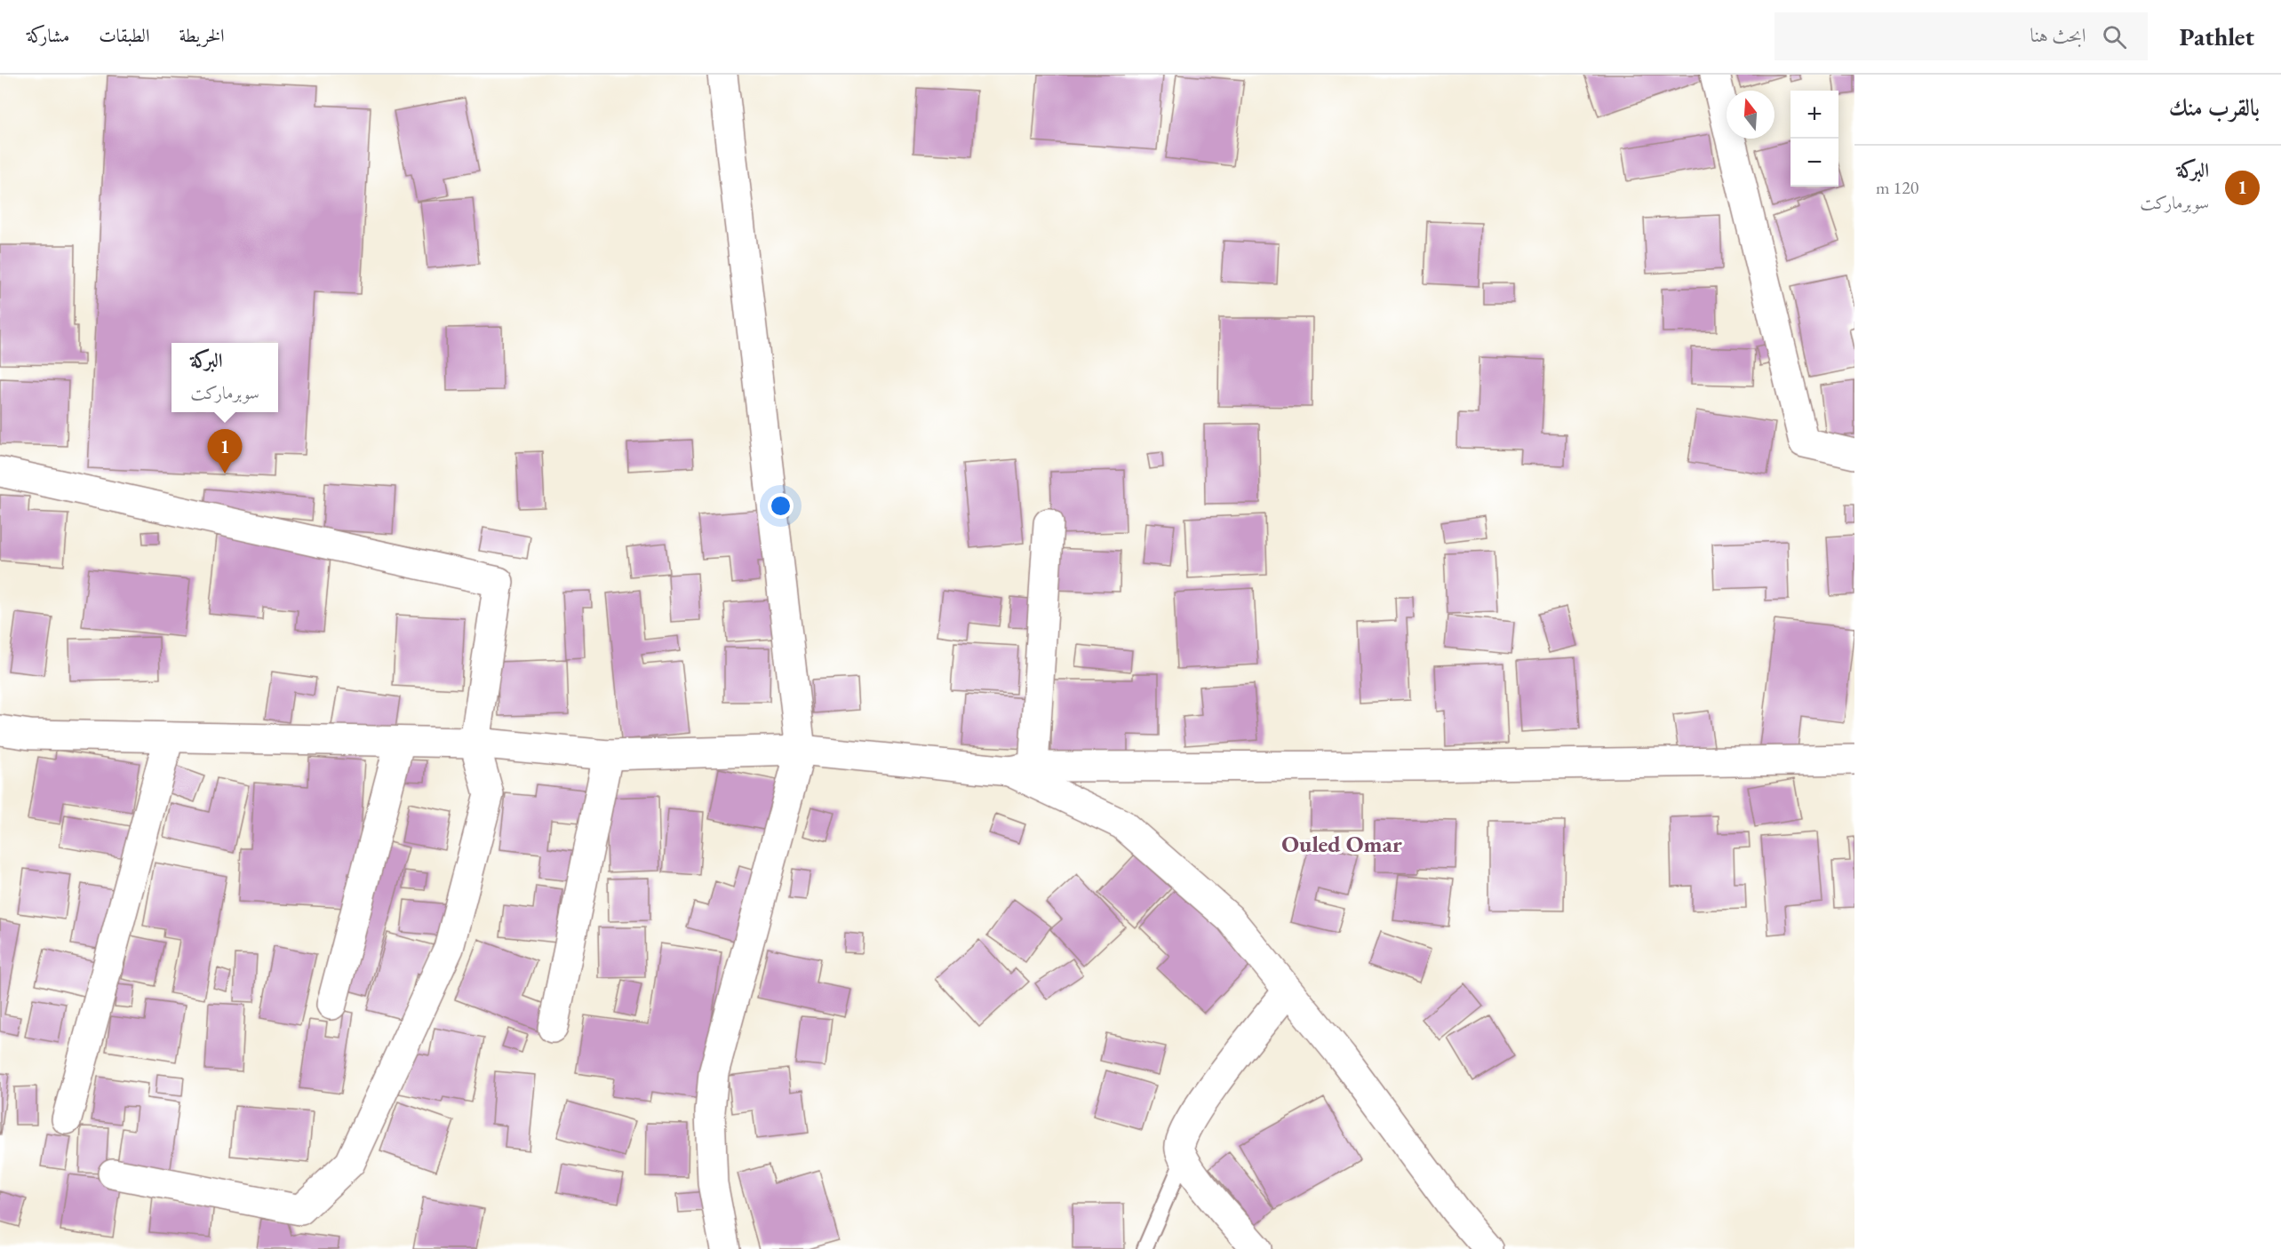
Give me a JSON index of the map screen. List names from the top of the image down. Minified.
{"districts":["Ouled Omar"],"north":"top","page":{"header":"Pathlet","search":"ابحث هنا","nav":["الخريطة","الطبقات","مشاركة"],"heading":"بالقرب منك","map_buttons":["+","−"],"list":[{"mark":"1","name":"البركة","note":"سوبرماركت","value":"120 m"}],"popup":["البركة","سوبرماركت"],"pins":"1"}}
